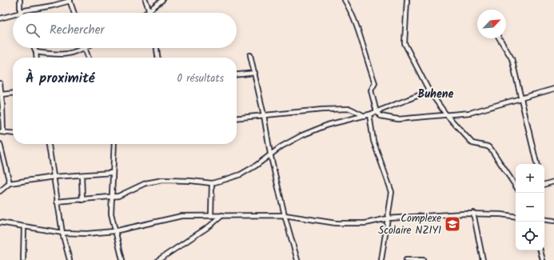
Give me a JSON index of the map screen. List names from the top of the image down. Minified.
{"districts":["Buhene"],"places":{"school or university":["Complexe Scolaire NZIYI"]},"north":"top right","page":{"search":"Rechercher","heading":["À proximité","0 résultats"],"map_buttons":["+","−"]}}
